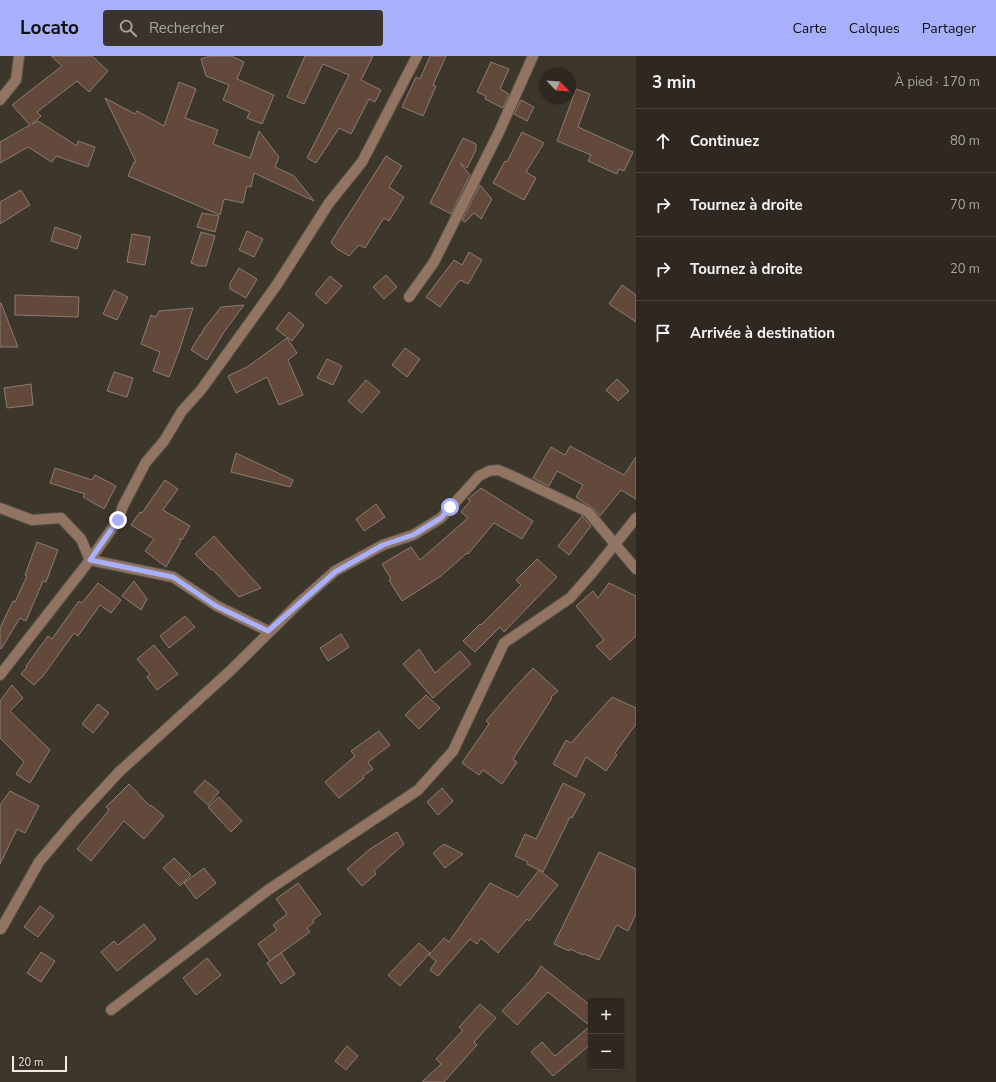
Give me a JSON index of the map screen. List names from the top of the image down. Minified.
{"scale_bar":"20 m","north":"bottom right","page":{"header":"Locato","search":"Rechercher","nav":["Carte","Calques","Partager"],"heading":["3 min","À pied · 170 m"],"list":[["Continuez","80 m"],["Tournez à droite","70 m"],["Tournez à droite","20 m"],"Arrivée à destination"],"map_buttons":["+","−"],"scale":"20 m"}}
